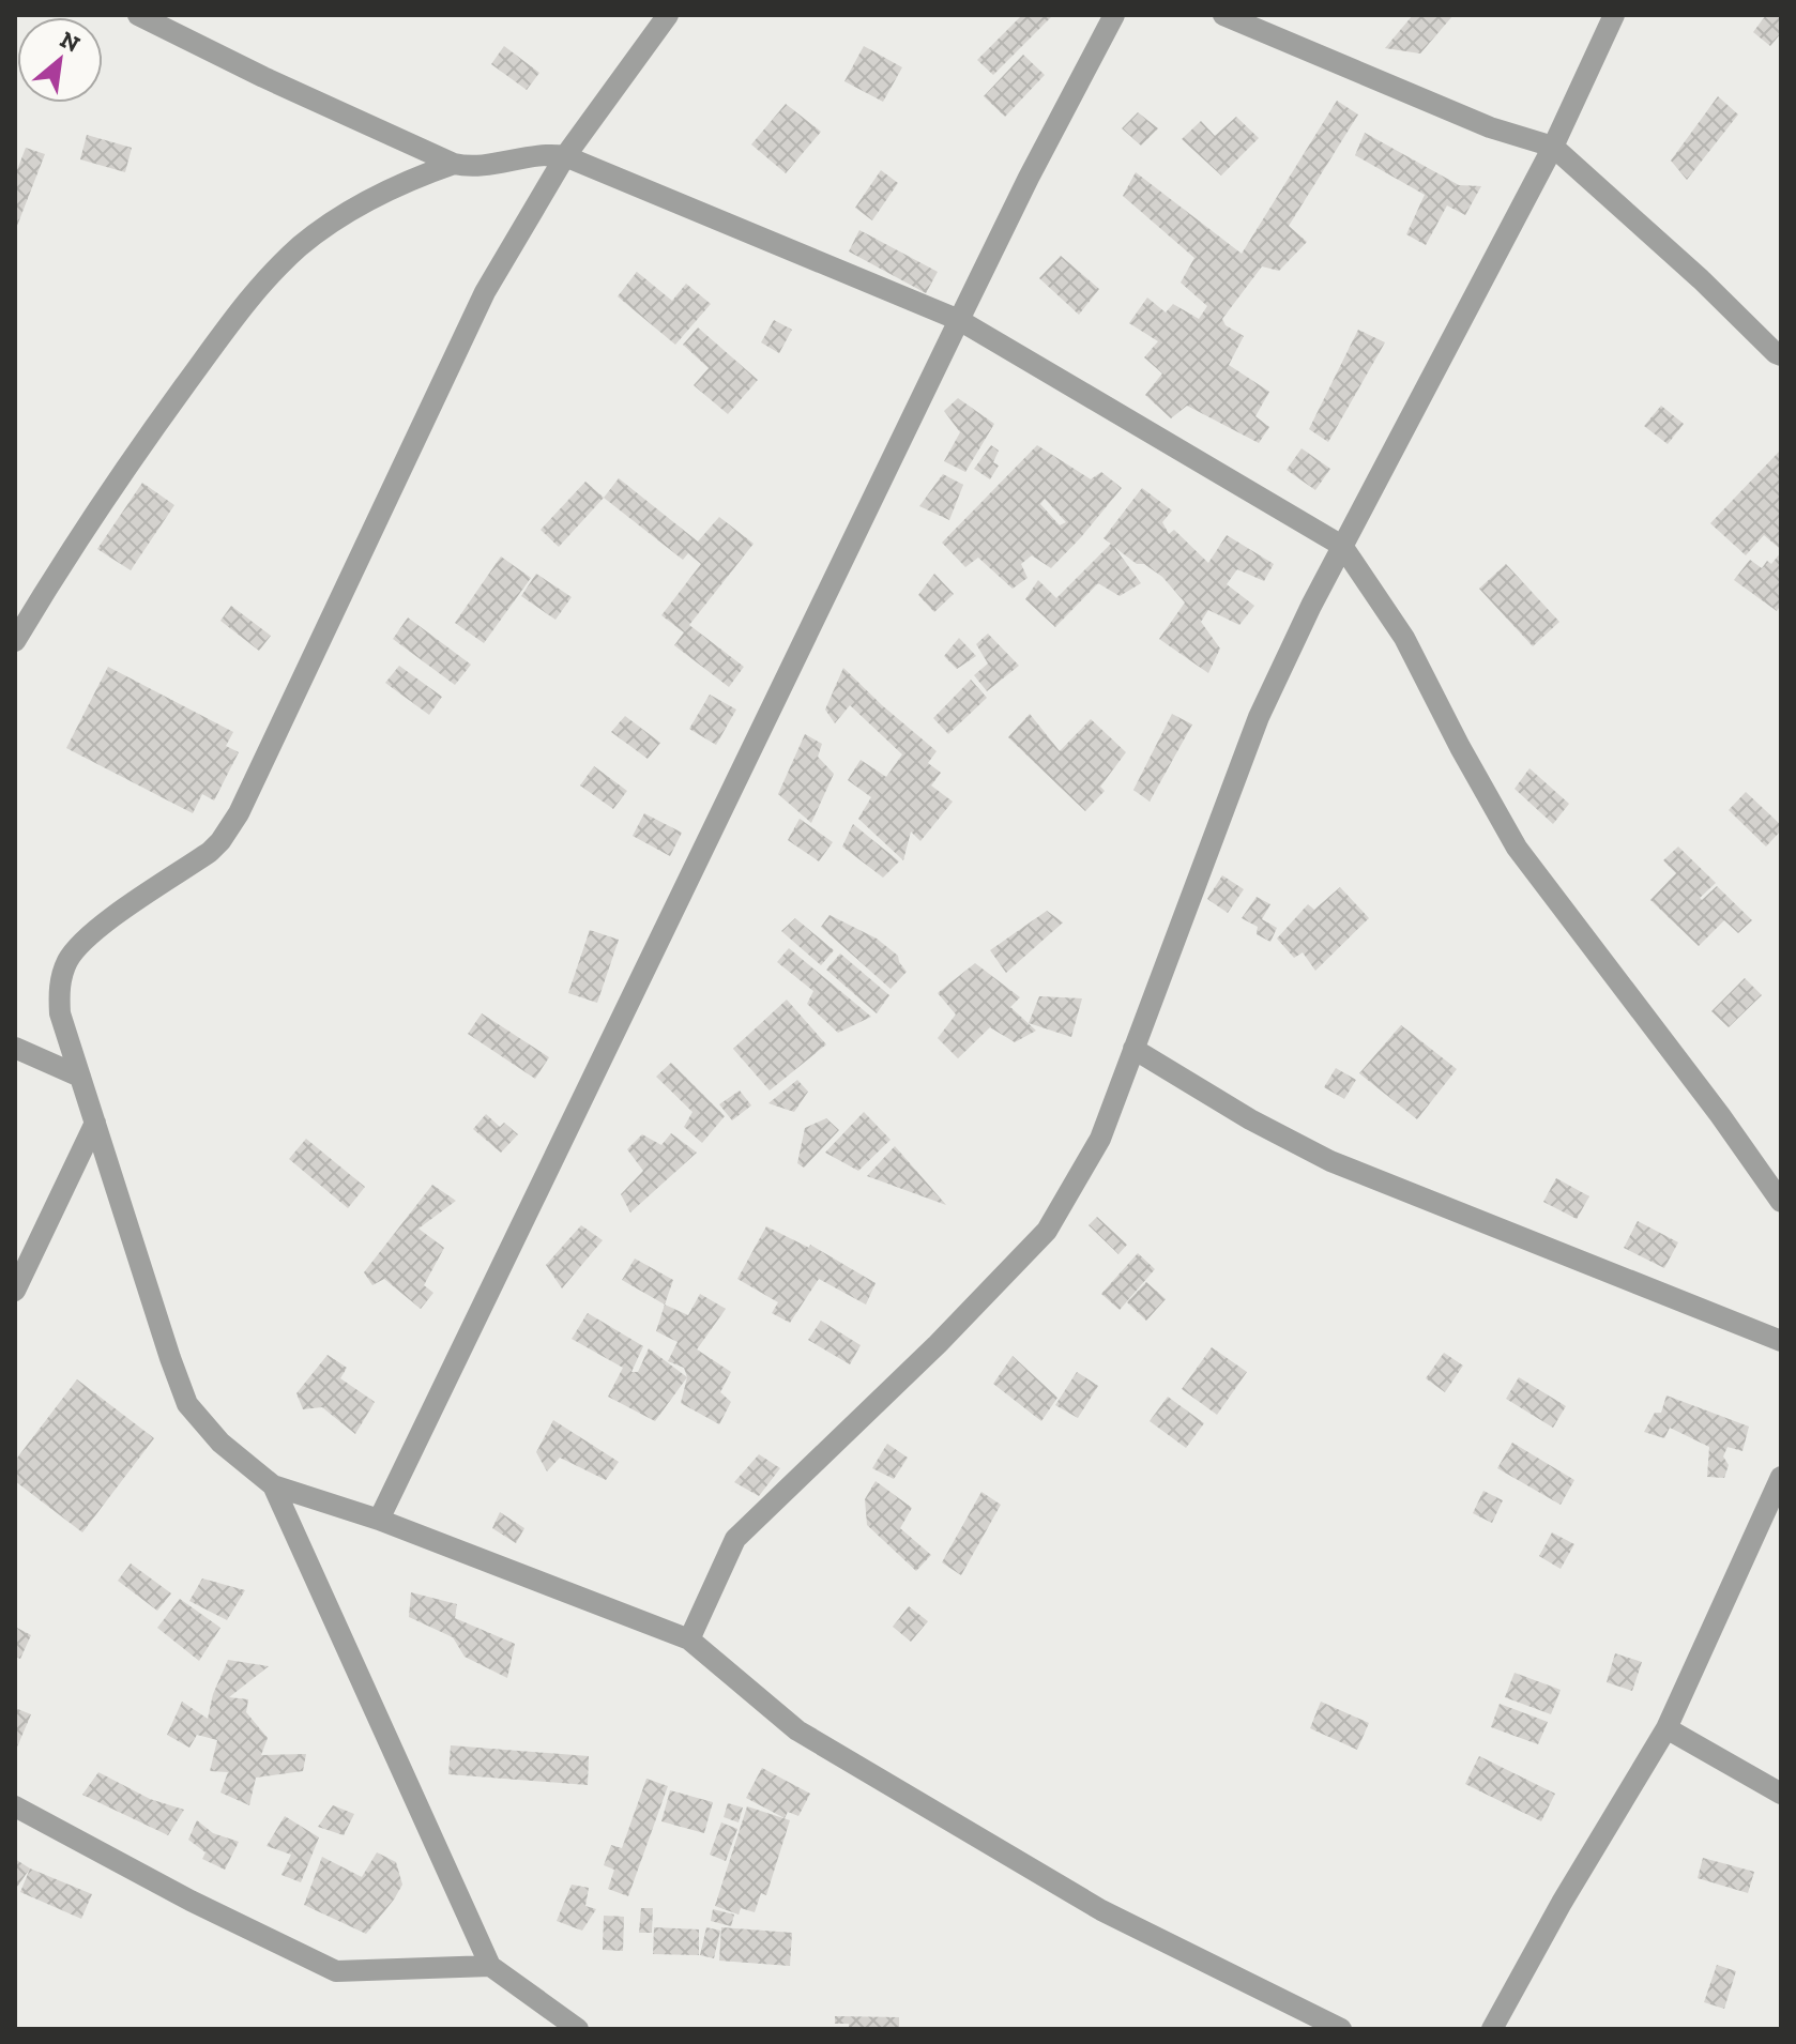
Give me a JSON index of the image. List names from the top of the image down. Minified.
{"north":"top right"}
